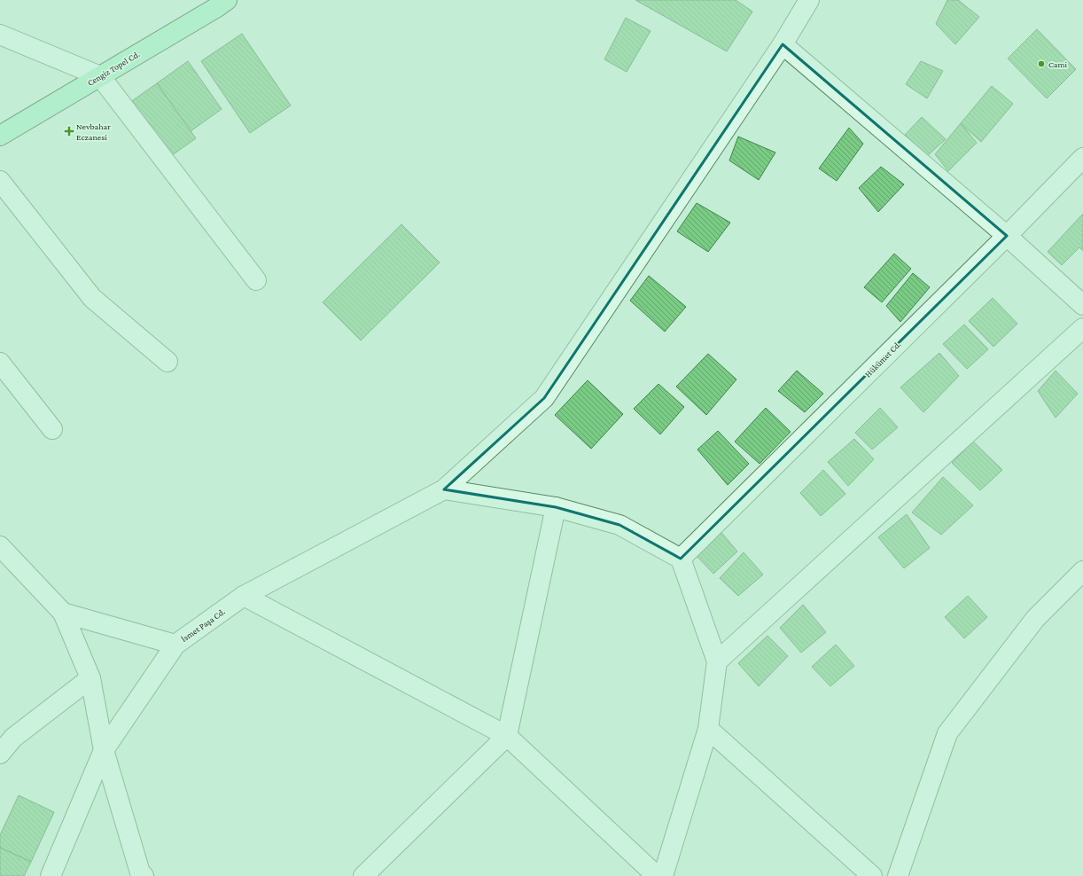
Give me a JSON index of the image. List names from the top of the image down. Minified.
{"streets":{"main road":["Cengiz Topel Cd."],"street":["Hükümet Cd.","İsmet Paşa Cd."]},"places":{"other":["Cami"],"health":["Nevbahar Eczanesi"]}}
